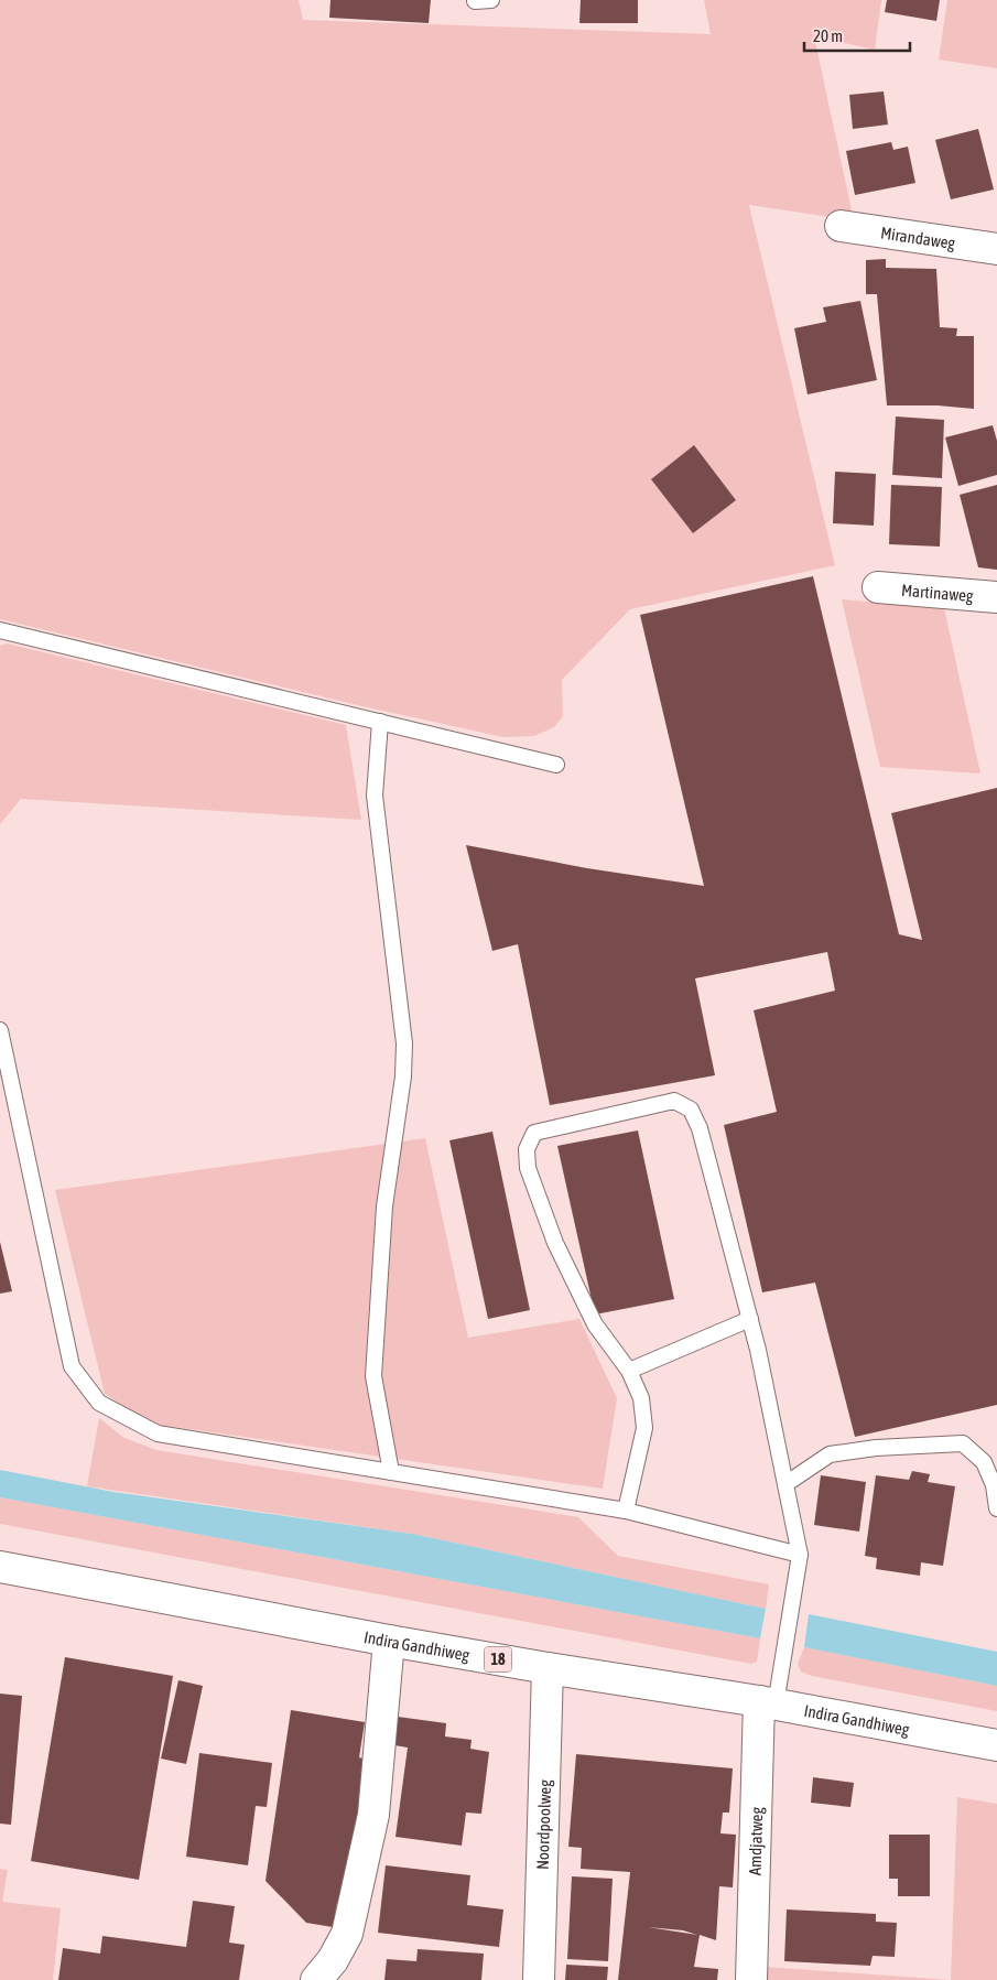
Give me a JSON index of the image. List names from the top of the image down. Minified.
{"streets":{"street":["Mirandaweg","Martinaweg","Indira Gandhiweg","18","Noordpoolweg","Amdjatweg"]},"crossings":[["Indira Gandhiweg","Noordpoolweg"],["Indira Gandhiweg","Amdjatweg"]],"scale_bar":"20 m"}
